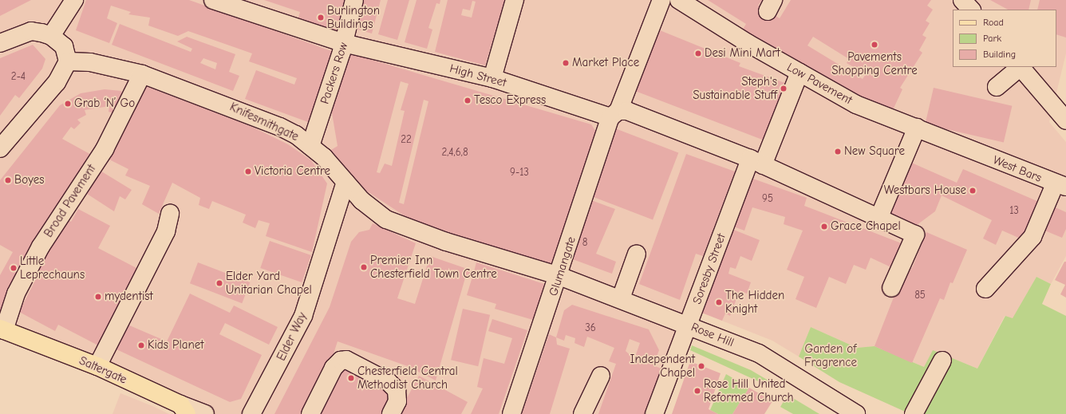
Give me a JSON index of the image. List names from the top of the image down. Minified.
{"streets":{"main road":["Saltergate"],"street":["Packers Row","High Street","Low Pavement","Knifesmithgate","West Bars","Broad Pavement","Glumangate","Soresby Street","Rose Hill","Elder Way"]},"crossings":[["Packers Row","High Street"],["Packers Row","Knifesmithgate"],["High Street","Glumangate"],["Low Pavement","West Bars"],["Knifesmithgate","Broad Pavement"],["Knifesmithgate","Glumangate"],["Knifesmithgate","Rose Hill"],["Knifesmithgate","Elder Way"],["Broad Pavement","Saltergate"],["Glumangate","Rose Hill"],["Soresby Street","Rose Hill"]],"parks":["Garden of Fragrence"],"places":["Burlington Buildings","Pavements Shopping Centre","Desi Mini Mart","Market Place","Steph's Sustainable Stuff","Tesco Express","Grab ‘N’ Go","New Square","Victoria Centre","Boyes","Westbars House","Grace Chapel","Premier Inn Chesterfield Town Centre","Little Leprechauns","Elder Yard Unitarian Chapel","mydentist","The Hidden Knight","Kids Planet","Independent Chapel","Chesterfield Central Methodist Church","Rose Hill United Reformed Church"],"house_numbers":["2-4","22","2,4,6,8","9-13","95","13","8","85","36"],"legend":["Road","Park","Building"]}
